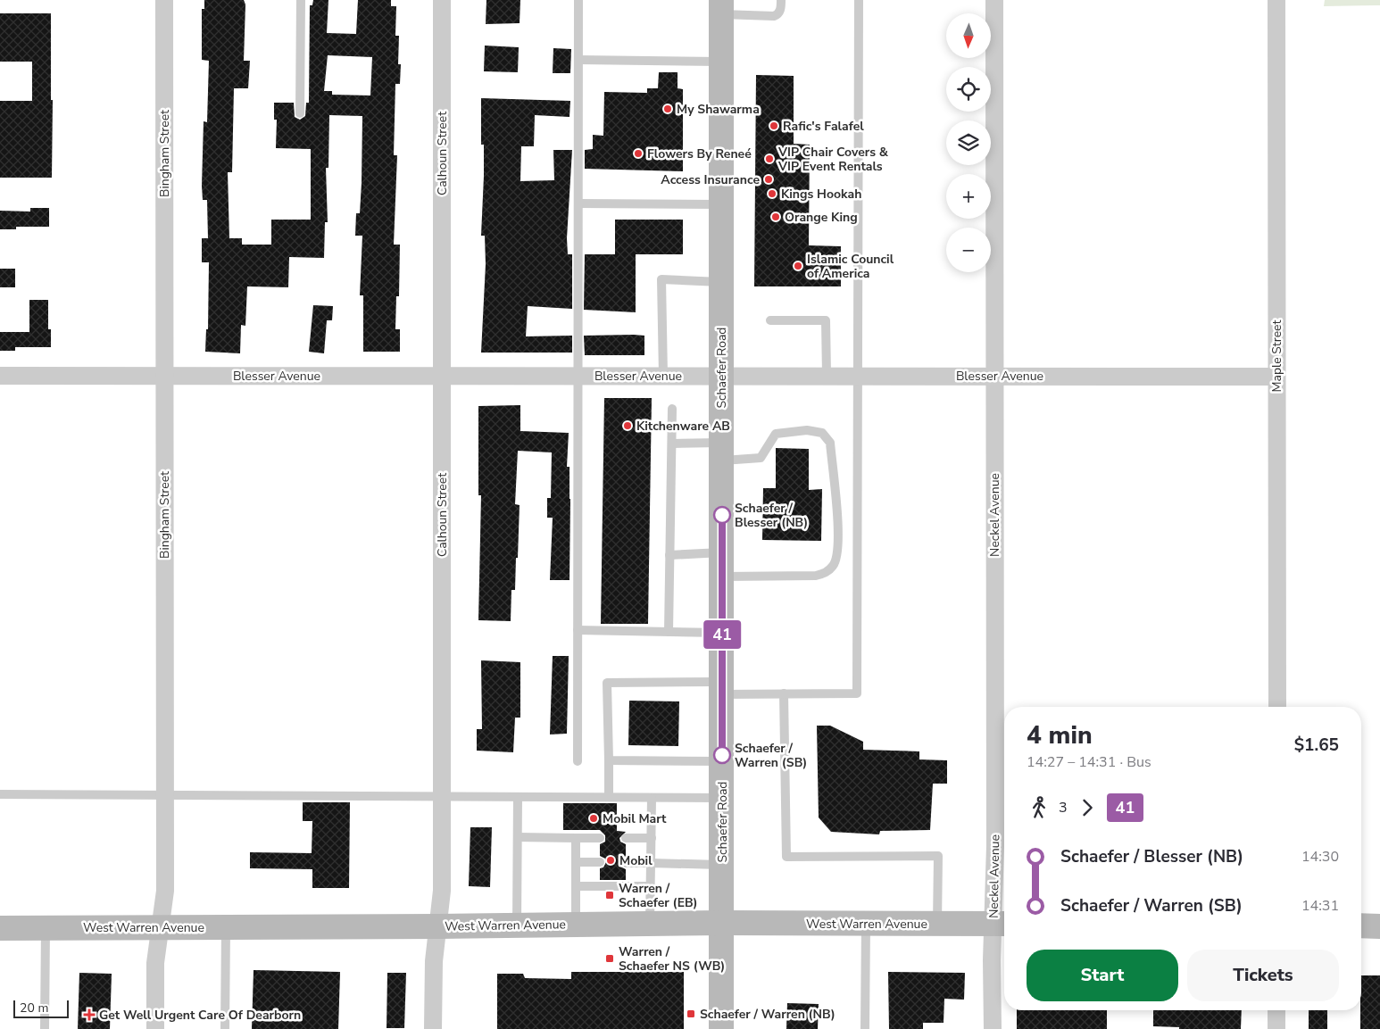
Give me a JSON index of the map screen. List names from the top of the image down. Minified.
{"streets":{"main road":["Schaefer Road","West Warren Avenue"],"street":["Bingham Street","Calhoun Street","Maple Street","Blesser Avenue","Neckel Avenue"]},"crossings":[["Bingham Street","Blesser Avenue"],["Bingham Street","West Warren Avenue"],["Calhoun Street","Blesser Avenue"],["Calhoun Street","West Warren Avenue"],["Maple Street","Blesser Avenue"],["Schaefer Road","Blesser Avenue"],["Schaefer Road","West Warren Avenue"],["Blesser Avenue","Neckel Avenue"],["Neckel Avenue","West Warren Avenue"]],"places":{"other":["My Shawarma","Rafic's Falafel","Flowers By Reneé","VIP Chair Covers & VIP Event Rentals","Access Insurance","Kings Hookah","Orange King","Islamic Council of America","Kitchenware AB","Schaefer / Blesser (NB)","Schaefer / Warren (SB)","Mobil Mart","Mobil"],"transit":["Warren / Schaefer (EB)","Warren / Schaefer NS (WB)","Schaefer / Warren (NB)"],"health":["Get Well Urgent Care Of Dearborn"]},"lines":["bus line 41"],"scale_bar":"20 m","north":"bottom","page":{"on_map":"41","map_buttons":["+","−"],"heading":["4 min","14:27 – 14:31 · Bus","$1.65"],"legs":["3","41"],"list":[{"name":"Schaefer / Blesser (NB)","value":"14:30"},{"name":"Schaefer / Warren (SB)","value":"14:31"}],"buttons":["Start","Tickets"],"scale":"20 m"}}
